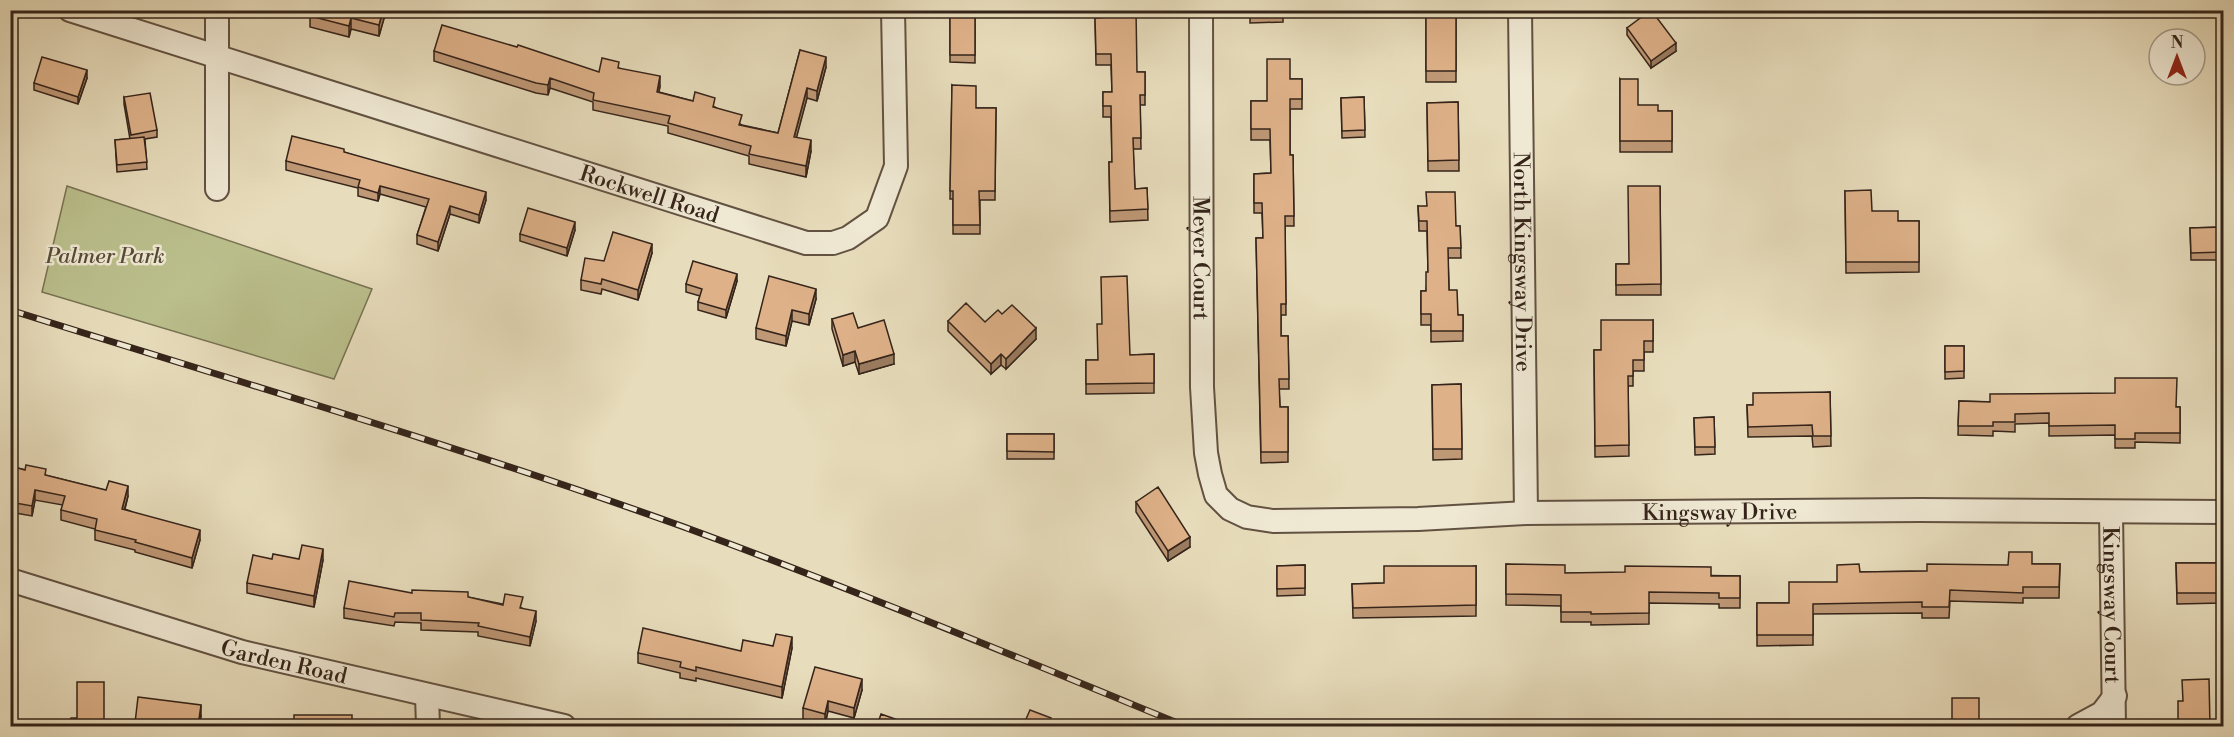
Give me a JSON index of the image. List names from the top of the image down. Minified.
{"streets":{"street":["Rockwell Road","Meyer Court","North Kingsway Drive","Kingsway Drive","Kingsway Court","Garden Road"]},"crossings":[["Meyer Court","Kingsway Drive"],["North Kingsway Drive","Kingsway Drive"],["Kingsway Drive","Kingsway Court"]],"parks":["Palmer Park"],"north":"top"}
